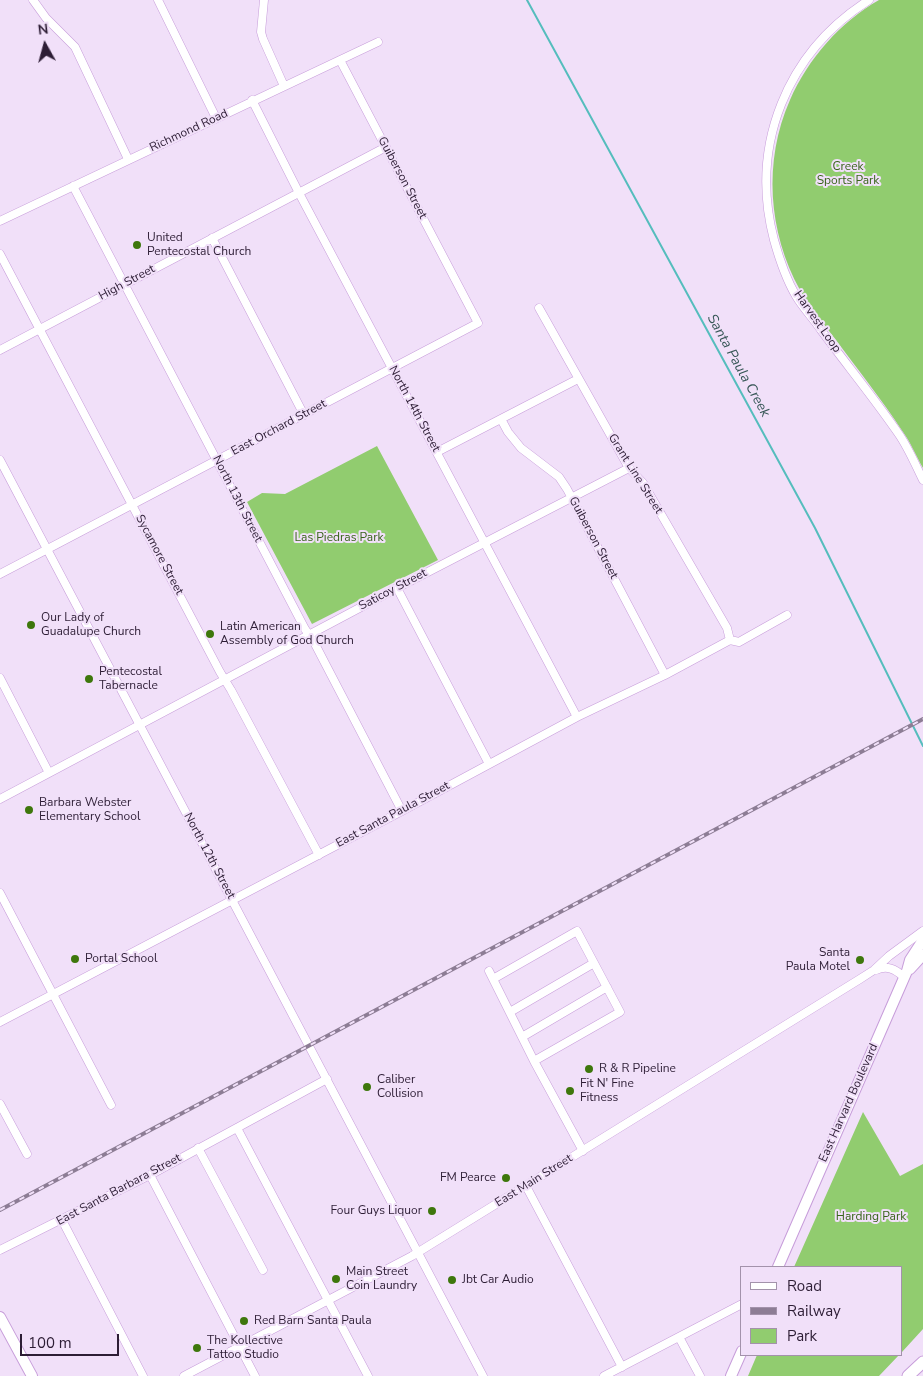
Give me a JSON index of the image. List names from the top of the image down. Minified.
{"streets":{"main road":["East Harvard Boulevard"],"street":["Richmond Road","Guiberson Street","High Street","Harvest Loop","North 14th Street","East Orchard Street","Grant Line Street","North 13th Street","Sycamore Street","Saticoy Street","East Santa Paula Street","North 12th Street","East Main Street","East Santa Barbara Street"]},"crossings":[["Richmond Road","Guiberson Street"],["Richmond Road","North 14th Street"],["Richmond Road","North 13th Street"],["Guiberson Street","High Street"],["Guiberson Street","East Orchard Street"],["Guiberson Street","Saticoy Street"],["Guiberson Street","East Santa Paula Street"],["High Street","North 14th Street"],["High Street","North 13th Street"],["High Street","Sycamore Street"],["North 14th Street","East Orchard Street"],["North 14th Street","Saticoy Street"],["North 14th Street","East Santa Paula Street"],["East Orchard Street","North 13th Street"],["East Orchard Street","Sycamore Street"],["East Orchard Street","North 12th Street"],["Grant Line Street","Saticoy Street"],["Grant Line Street","East Santa Paula Street"],["North 13th Street","Saticoy Street"],["North 13th Street","East Santa Paula Street"],["Sycamore Street","Saticoy Street"],["Sycamore Street","East Santa Paula Street"],["Saticoy Street","North 12th Street"],["East Santa Paula Street","North 12th Street"],["North 12th Street","East Main Street"],["North 12th Street","East Santa Barbara Street"]],"water":["Santa Paula Creek"],"parks":["Creek Sports Park","Las Piedras Park","Harding Park"],"places":["United Pentecostal Church","Our Lady of Guadalupe Church","Latin American Assembly of God Church","Pentecostal Tabernacle","Barbara Webster Elementary School","Portal School","Santa Paula Motel","R & R Pipeline","Caliber Collision","Fit N' Fine Fitness","FM Pearce","Four Guys Liquor","Main Street Coin Laundry","Jbt Car Audio","Red Barn Santa Paula","The Kollective Tattoo Studio"],"legend":["Road","Railway","Park"],"scale_bar":"100 m","north":"top"}
